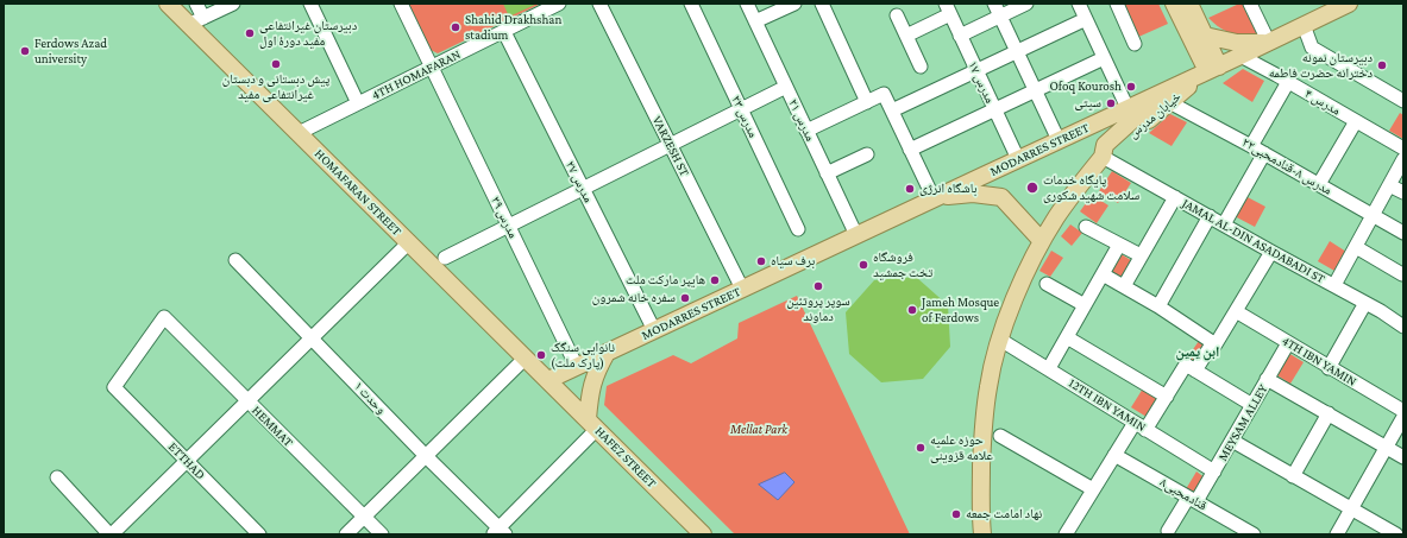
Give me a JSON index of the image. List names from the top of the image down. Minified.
{"streets":{"main road":["خیابان مدرس","MODARRES STREET","HOMAFARAN STREET","HAFEZ STREET"],"street":["4TH HOMAFARAN","مدرس ۱۷","مدرس ۴","مدرس ۲۳","مدرس ۲۱","VARZESH ST","مدرس ۸-قنادمحبی۲۲","مدرس ۲۷","مدرس ۲۹","JAMAL AL-DIN ASADABADI ST","4TH IBN YAMIN","وحدت ۱","12TH IBN YAMIN","MEYSAM ALLEY","HEMMAT","ETTHAD","قنادمحبی۸"]},"crossings":[["4TH HOMAFARAN","مدرس ۲۷"],["4TH HOMAFARAN","HOMAFARAN STREET"],["4TH HOMAFARAN","مدرس ۲۹"],["مدرس ۱۷","MODARRES STREET"],["مدرس ۴","MODARRES STREET"],["خیابان مدرس","MODARRES STREET"],["خیابان مدرس","مدرس ۸-قنادمحبی۲۲"],["خیابان مدرس","JAMAL AL-DIN ASADABADI ST"],["مدرس ۲۱","MODARRES STREET"],["VARZESH ST","MODARRES STREET"],["MODARRES STREET","مدرس ۲۷"],["MODARRES STREET","HOMAFARAN STREET"],["MODARRES STREET","مدرس ۲۹"],["MODARRES STREET","HAFEZ STREET"],["HOMAFARAN STREET","HAFEZ STREET"],["4TH IBN YAMIN","MEYSAM ALLEY"],["12TH IBN YAMIN","MEYSAM ALLEY"],["MEYSAM ALLEY","قنادمحبی۸"],["HEMMAT","ETTHAD"]],"districts":["ابن یمین"],"parks":["Mellat Park"],"places":["Shahid Drakhshan stadium","دبیرستان غیرانتفاعی مفید دورهٔ اول","Ferdows Azad university","پیش دبستانی و دبستان غیرانتفاعی مفید","دبیرستان نمونه دخترانه حضرت فاطمه","Ofoq Kourosh","سیتی","پایگاه خدمات سلامت شهید شکوری","باشگاه انرژی","برف سیاه","فروشگاه تخت جمشید","هایپر مارکت ملت","سوپر پروتئین دماوند","سفره خانه شمرون","Jameh Mosque of Ferdows","نانوایی سنگک (پارک ملت)","حوزه علمیه علامه قزوینی","نهاد امامت جمعه"]}
